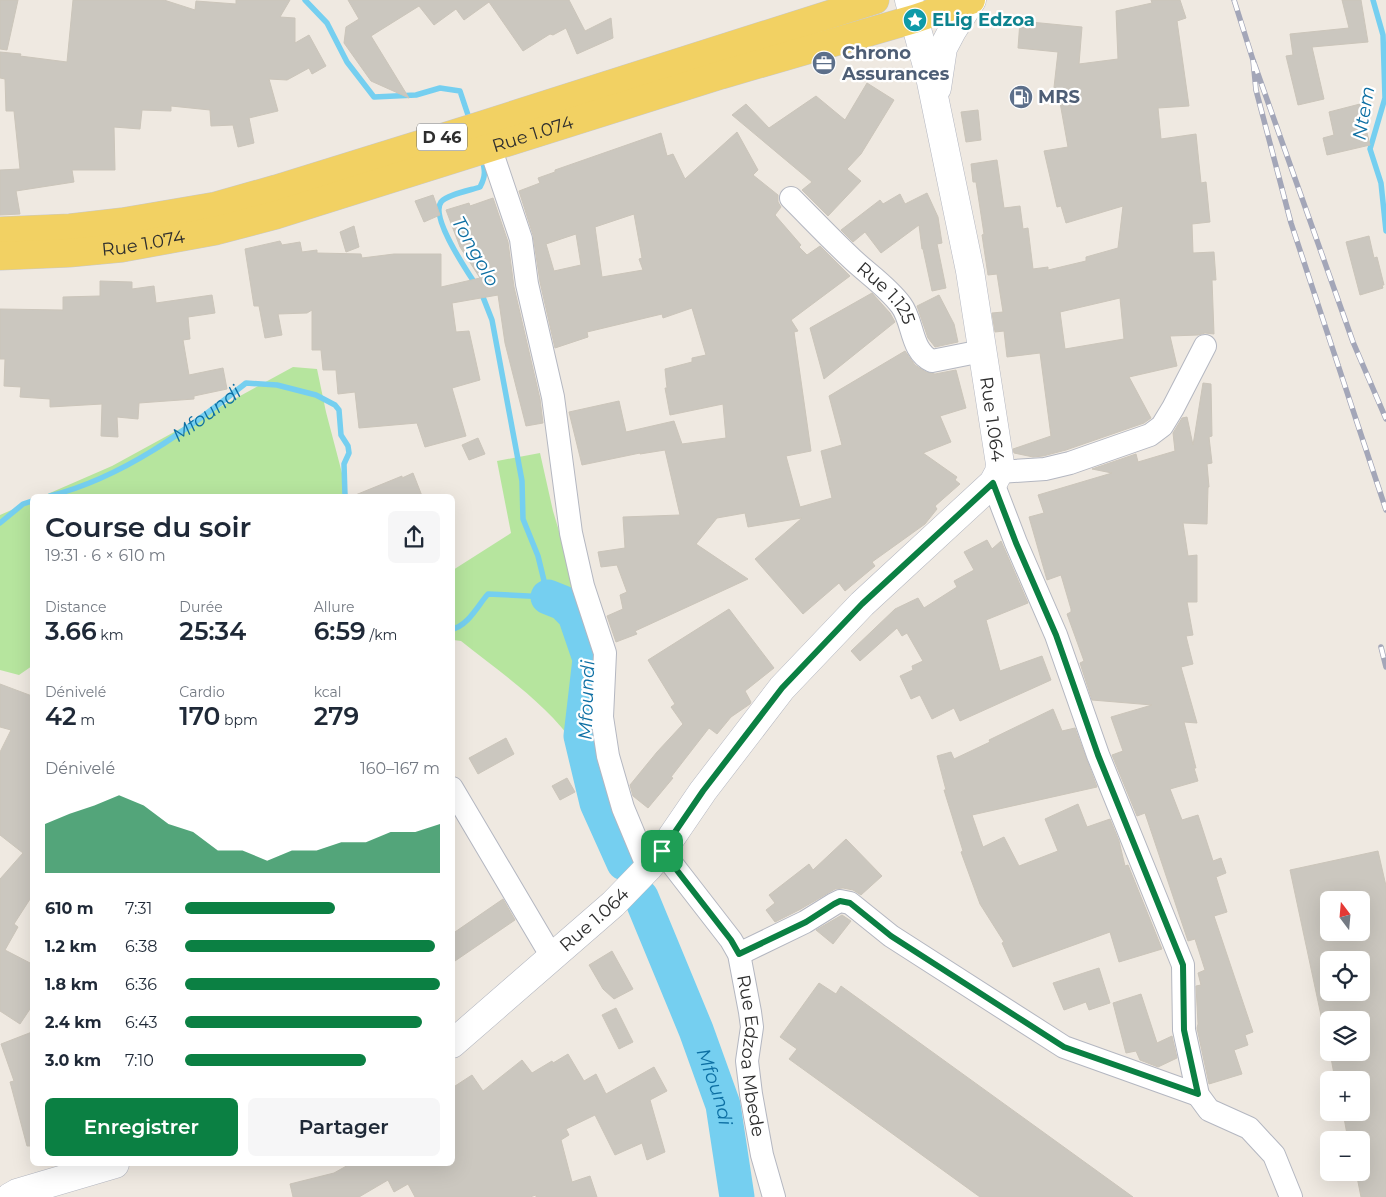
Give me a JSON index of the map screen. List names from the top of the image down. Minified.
{"streets":{"main road":["Rue 1.074","D 46","Rue 1.064"],"street":["Rue 1.125","Rue Edzoa Mbede"]},"crossings":[["Rue 1.074","Rue 1.064"],["Rue 1.074","Rue Edzoa Mbede"],["Rue 1.125","Rue 1.064"],["Rue 1.064","Rue Edzoa Mbede"]],"water":["Ntem","Tongolo","Mfoundi"],"places":{"place":["ELig Edzoa"],"office":["Chrono Assurances"],"fuel station":["MRS"]},"north":"top","page":{"heading":["Course du soir","19:31 · 6 × 610 m"],"stats":[["Distance","3.66 km"],["Durée","25:34"],["Allure","6:59 /km"],["Dénivelé","42 m"],["Cardio","170 bpm"],["kcal","279"]],"chart":["Dénivelé","160–167 m"],"list":[{"name":"610 m","note":"7:31"},{"name":"1.2 km","note":"6:38"},{"name":"1.8 km","note":"6:36"},{"name":"2.4 km","note":"6:43"},{"name":"3.0 km","note":"7:10"}],"map_buttons":["+","−"],"buttons":["Enregistrer","Partager"]}}
